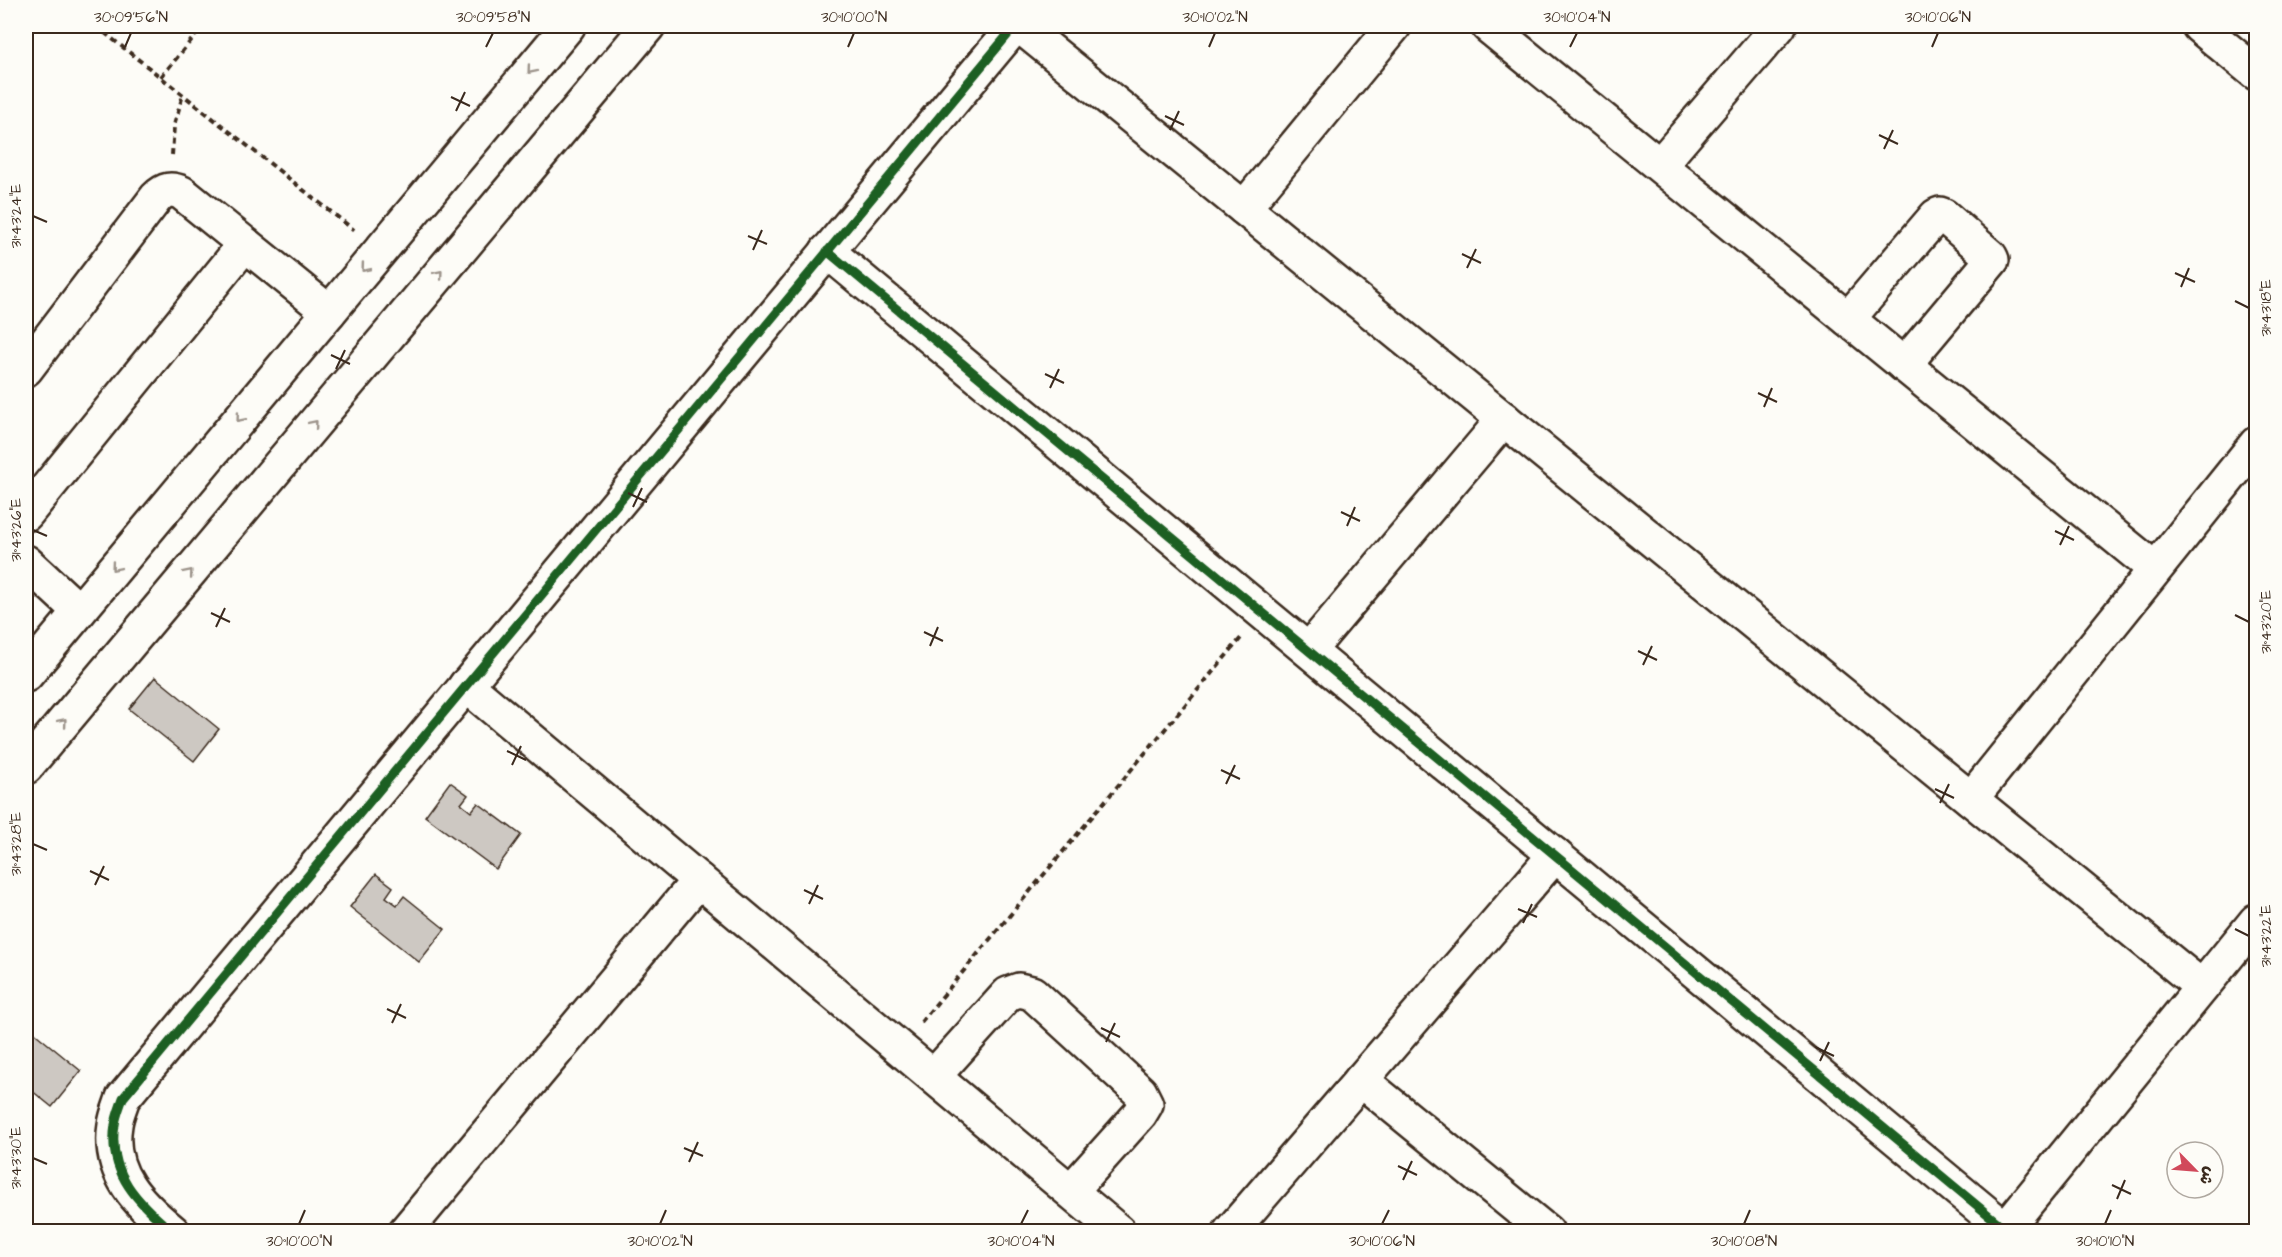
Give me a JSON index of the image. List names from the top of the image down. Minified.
{"north":"bottom right","coordinates":["30°09'56\"N","30°09'58\"N","30°10'00\"N","30°10'02\"N","30°10'04\"N","30°10'06\"N","31°43'24\"E","31°43'18\"E","31°43'26\"E","31°43'20\"E","31°43'28\"E","31°43'22\"E","31°43'30\"E","30°10'08\"N","30°10'10\"N"]}
